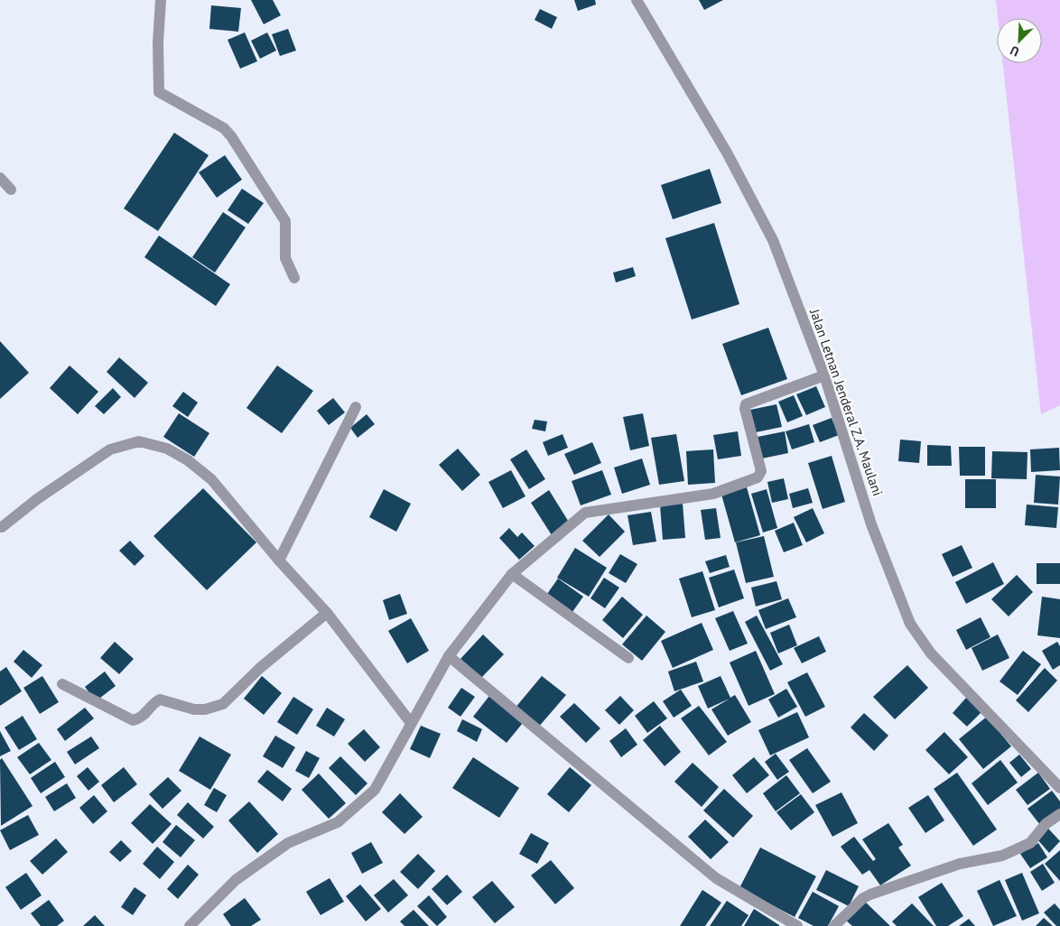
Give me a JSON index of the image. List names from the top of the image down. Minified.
{"streets":{"street":["Jalan Letnan Jenderal Z.A. Maulani"]},"north":"bottom left"}
